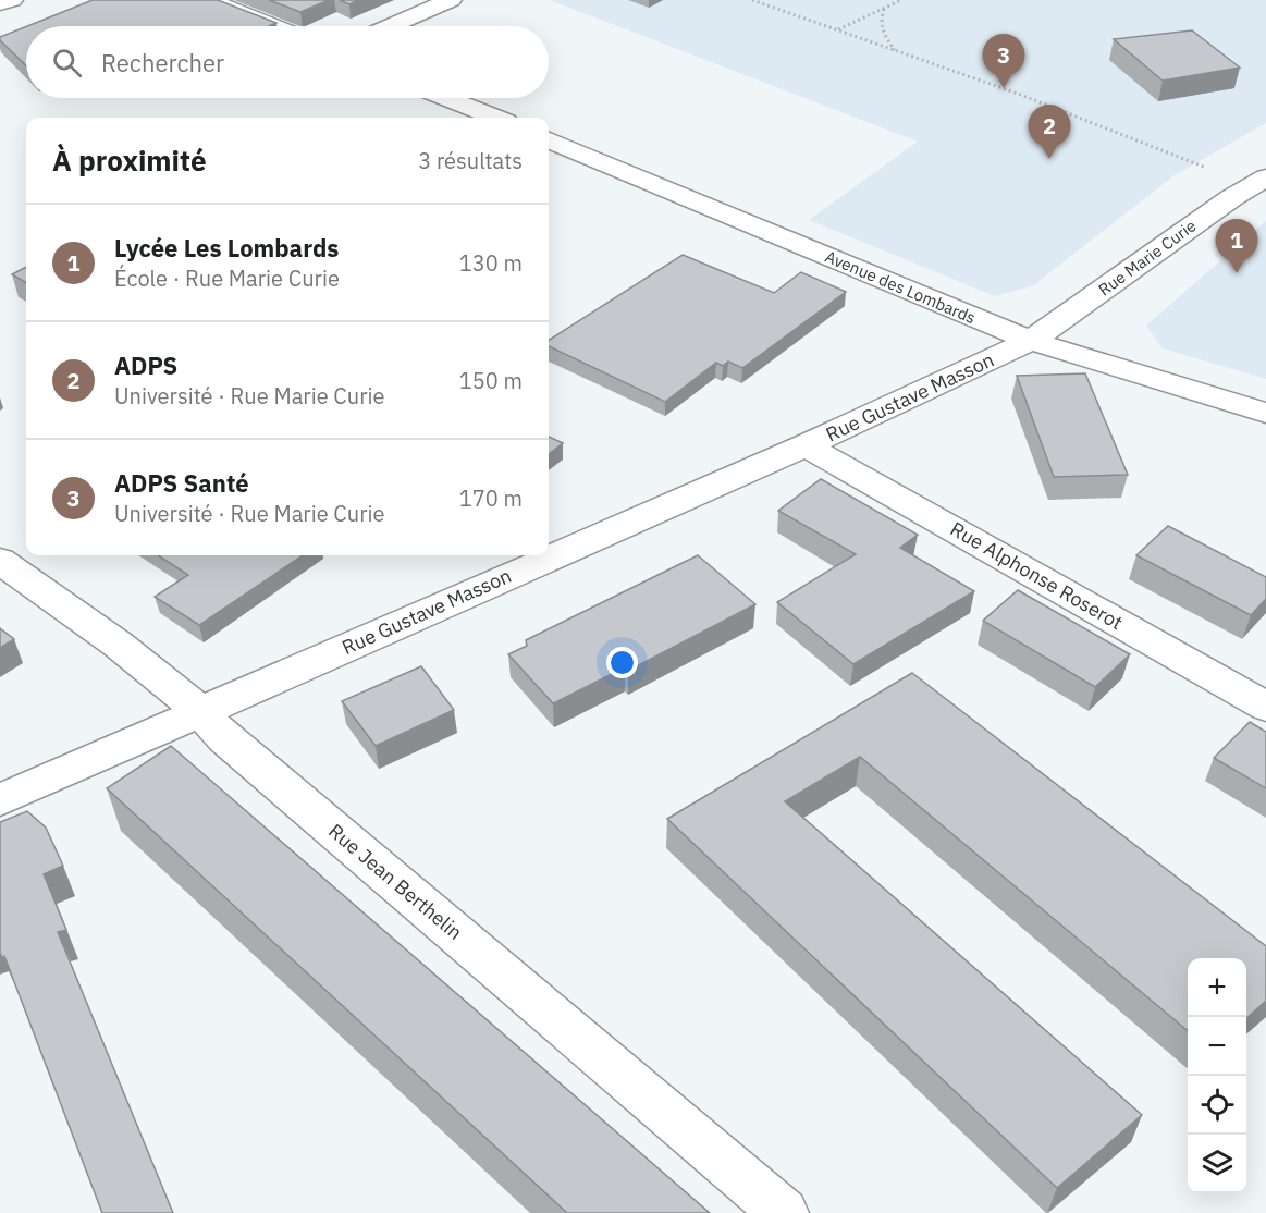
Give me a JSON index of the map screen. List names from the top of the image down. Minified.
{"streets":{"street":["Rue Marie Curie","Avenue des Lombards","Rue Gustave Masson","Rue Alphonse Roserot","Rue Jean Berthelin"]},"crossings":[["Rue Marie Curie","Avenue des Lombards"],["Rue Marie Curie","Rue Gustave Masson"],["Avenue des Lombards","Rue Gustave Masson"],["Rue Gustave Masson","Rue Alphonse Roserot"],["Rue Gustave Masson","Rue Jean Berthelin"]],"page":{"search":"Rechercher","pins":["3","2","1"],"heading":["À proximité","3 résultats"],"list":[{"mark":"1","name":"Lycée Les Lombards","note":"École · Rue Marie Curie","value":"130 m"},{"mark":"2","name":"ADPS","note":"Université · Rue Marie Curie","value":"150 m"},{"mark":"3","name":"ADPS Santé","note":"Université · Rue Marie Curie","value":"170 m"}],"map_buttons":["+","−"]}}
